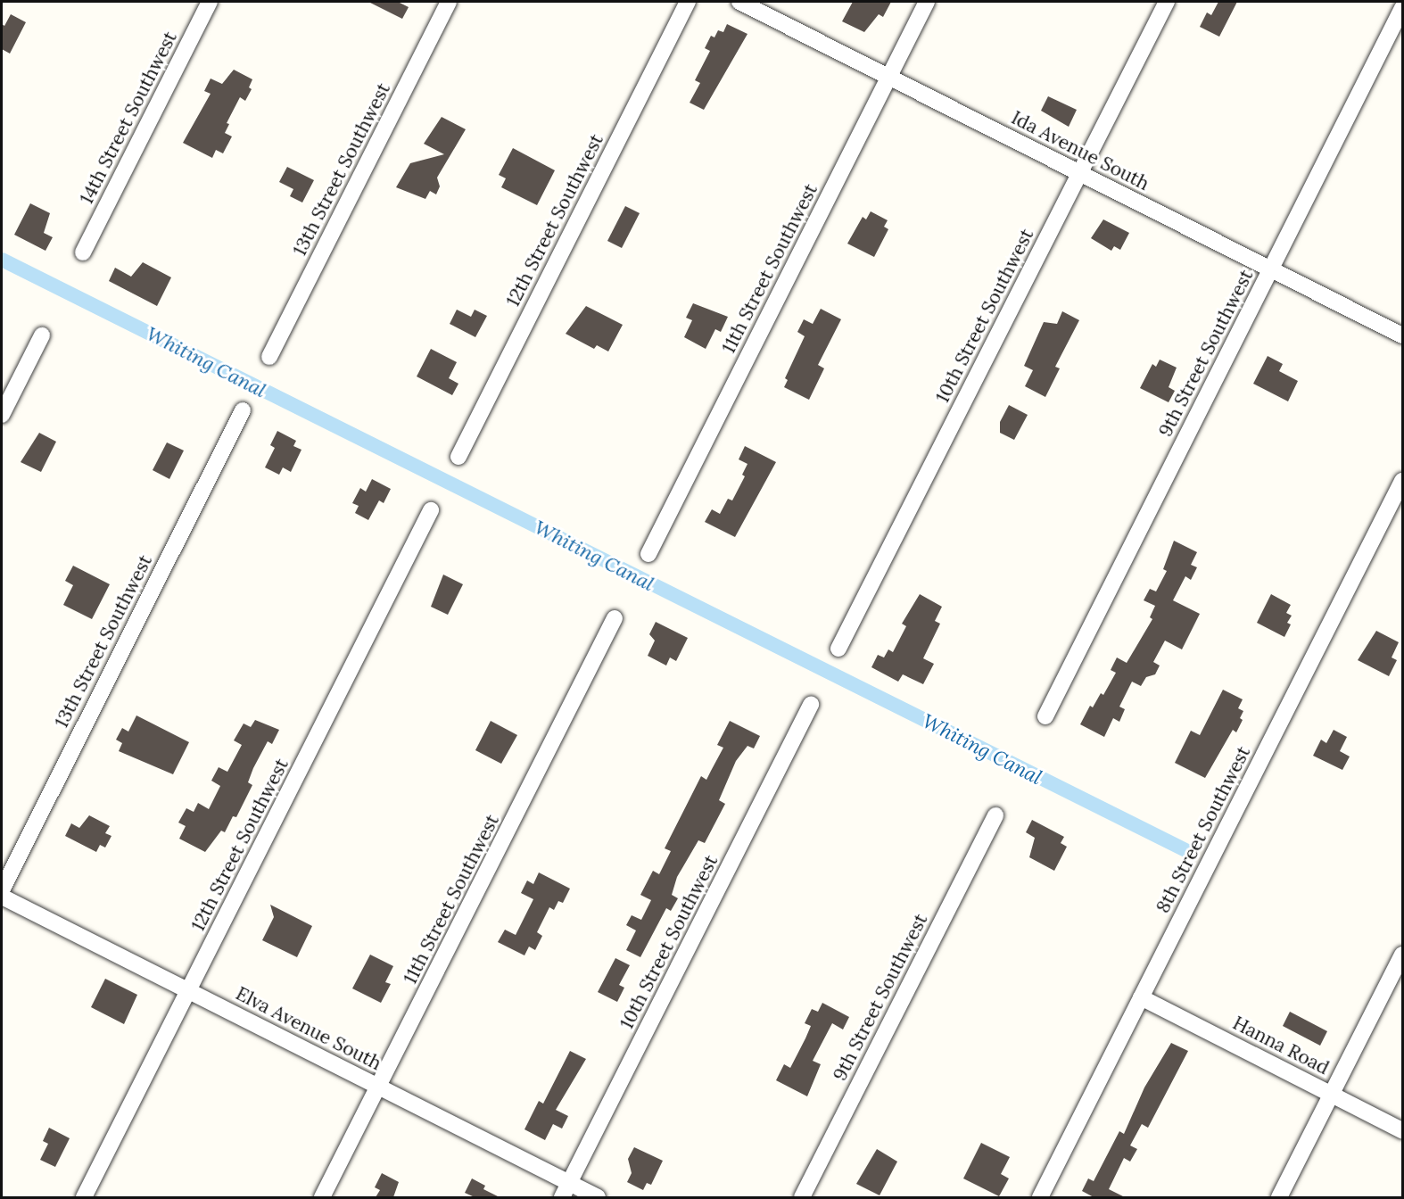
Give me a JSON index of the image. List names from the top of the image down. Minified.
{"streets":{"street":["14th Street Southwest","Ida Avenue South","13th Street Southwest","12th Street Southwest","11th Street Southwest","10th Street Southwest","9th Street Southwest","8th Street Southwest","Elva Avenue South","Hanna Road"]},"crossings":[["Ida Avenue South","11th Street Southwest"],["Ida Avenue South","10th Street Southwest"],["Ida Avenue South","9th Street Southwest"],["12th Street Southwest","Elva Avenue South"],["11th Street Southwest","Elva Avenue South"],["10th Street Southwest","Elva Avenue South"],["8th Street Southwest","Hanna Road"]],"water":["Whiting Canal"]}
